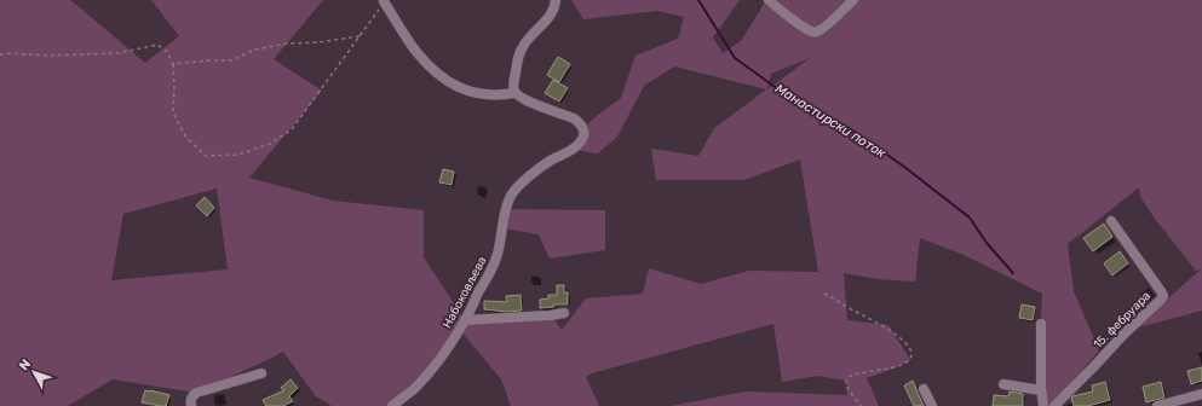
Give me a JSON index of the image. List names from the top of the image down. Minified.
{"streets":{"street":["Набоковљева","15. фебруара"]},"water":["Манастирски поток"],"north":"top left"}
